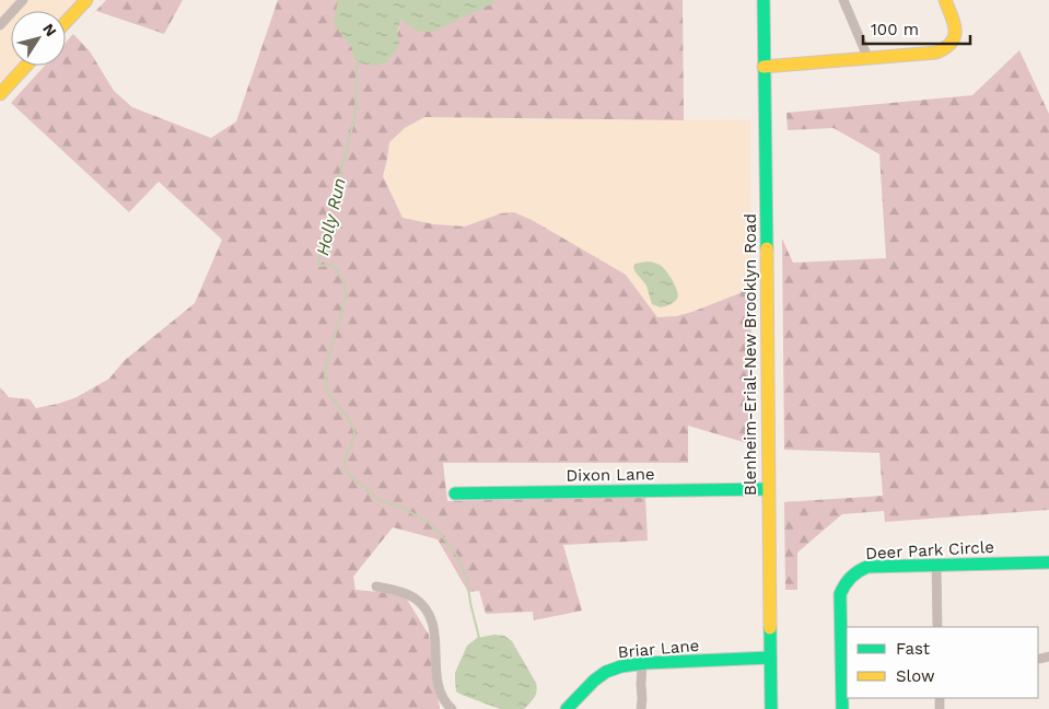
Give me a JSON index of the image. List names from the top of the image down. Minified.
{"streets":{"street":["Blenheim-Erial-New Brooklyn Road","Dixon Lane","Deer Park Circle","Briar Lane"]},"crossings":[["Blenheim-Erial-New Brooklyn Road","Dixon Lane"],["Blenheim-Erial-New Brooklyn Road","Briar Lane"]],"water":["Holly Run"],"legend":["Fast","Slow"],"scale_bar":"100 m","north":"top right"}
